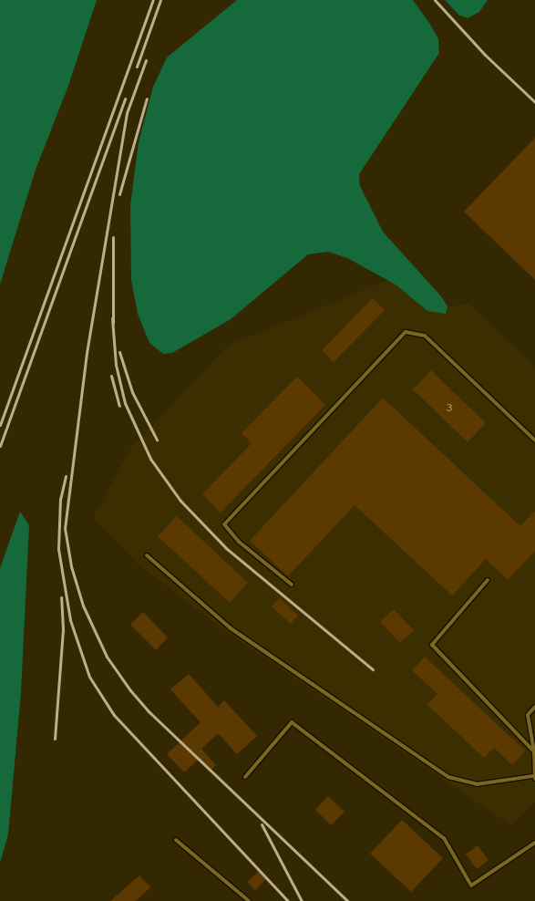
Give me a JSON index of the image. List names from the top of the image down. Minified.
{"house_numbers":["3"]}
